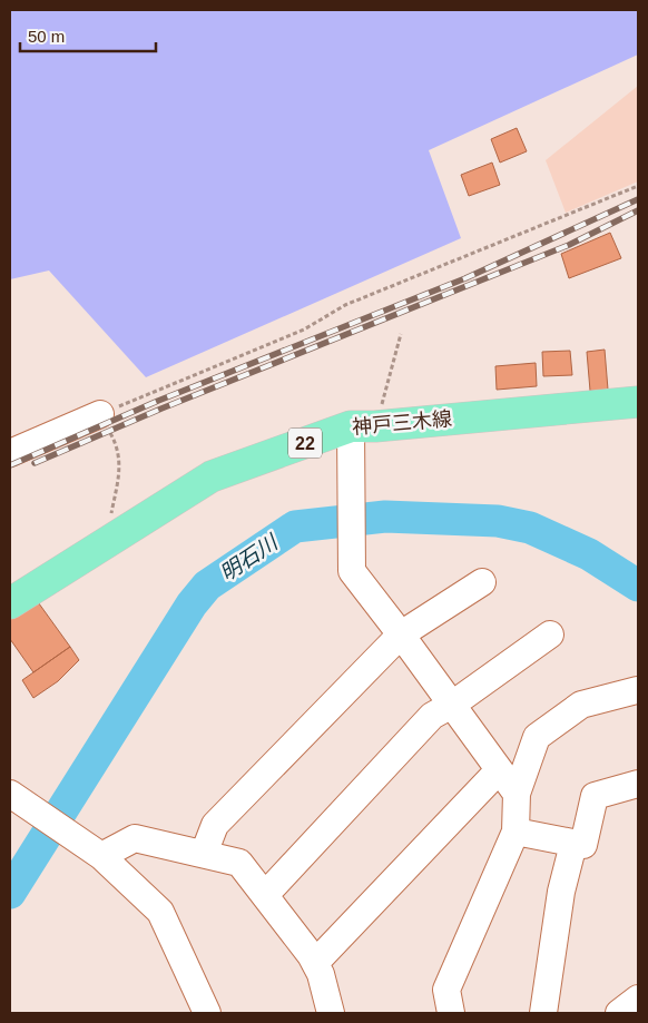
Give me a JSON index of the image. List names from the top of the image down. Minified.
{"streets":{"main road":["神戸三木線","22"]},"water":["明石川"],"scale_bar":"50 m"}
